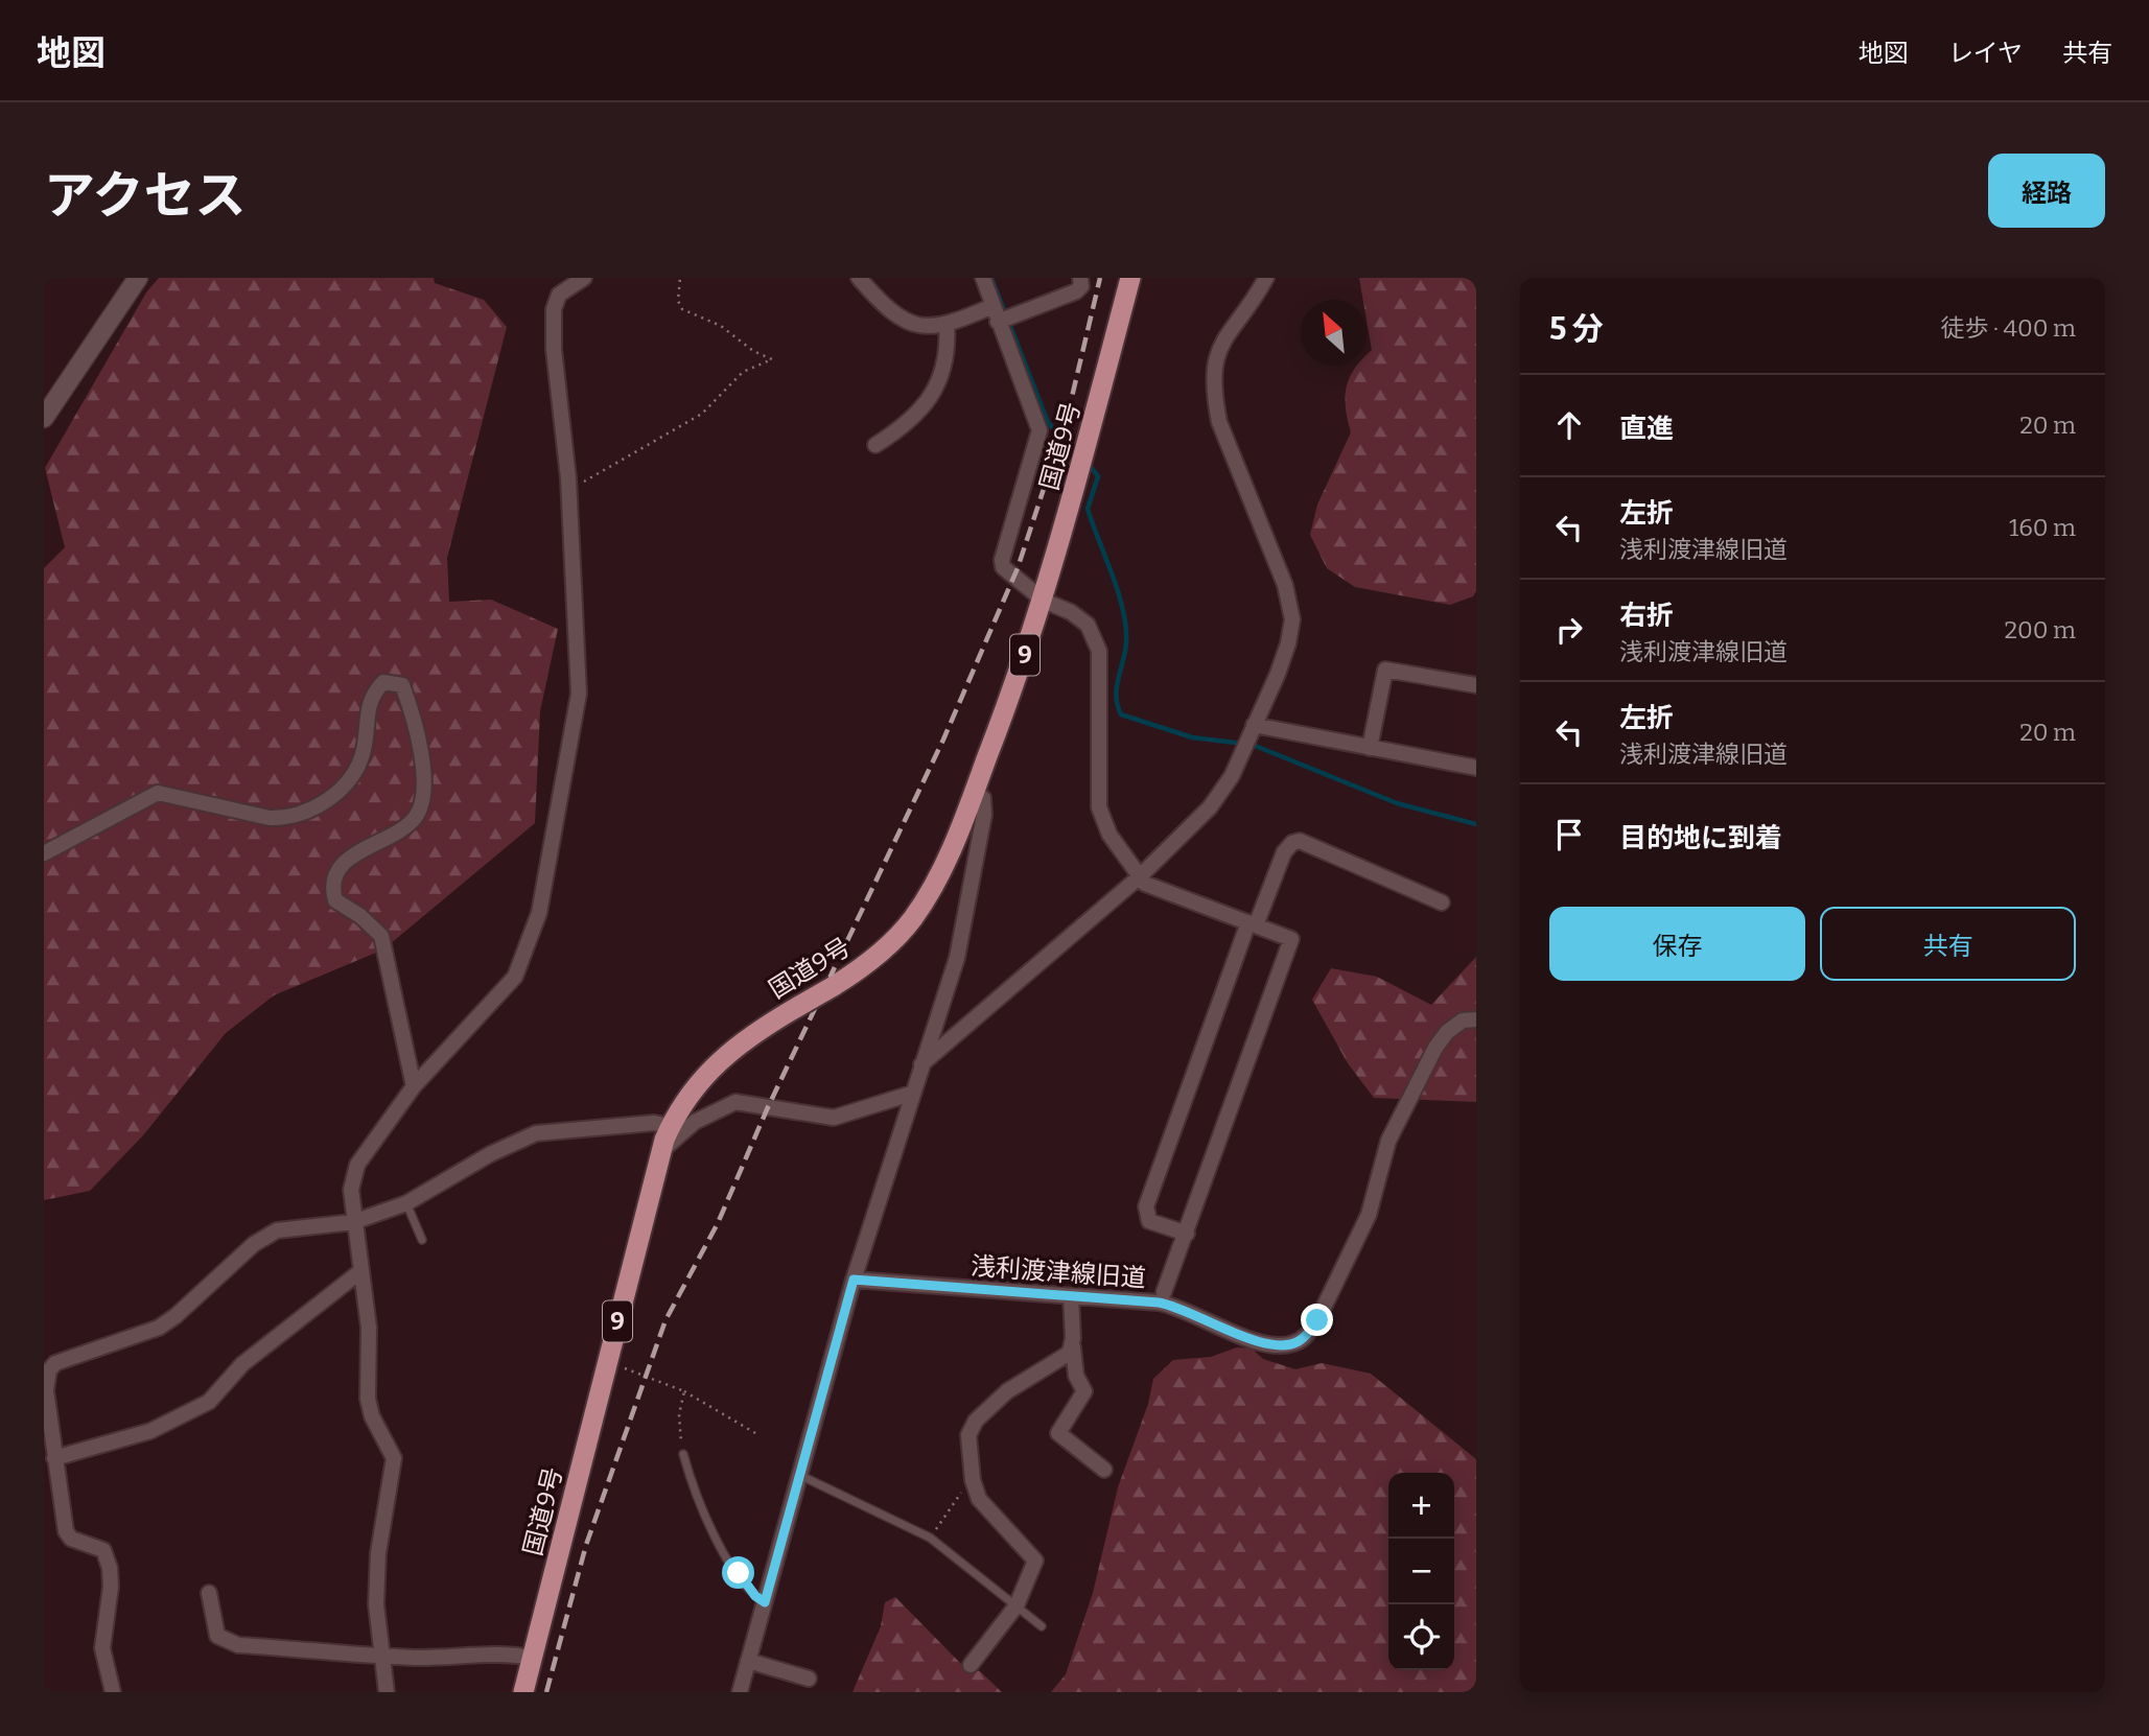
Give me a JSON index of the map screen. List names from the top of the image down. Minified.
{"streets":{"highway":["国道9号","9"],"street":["浅利渡津線旧道"]},"north":"top left","page":{"header":"地図","nav":["地図","レイヤ","共有"],"title":"アクセス","buttons":["経路",["保存","共有"]],"heading":["5 分","徒歩 · 400 m"],"list":[["直進","20 m"],["左折","浅利渡津線旧道","160 m"],["右折","浅利渡津線旧道","200 m"],["左折","浅利渡津線旧道","20 m"],"目的地に到着"],"map_buttons":["+","−"]}}
